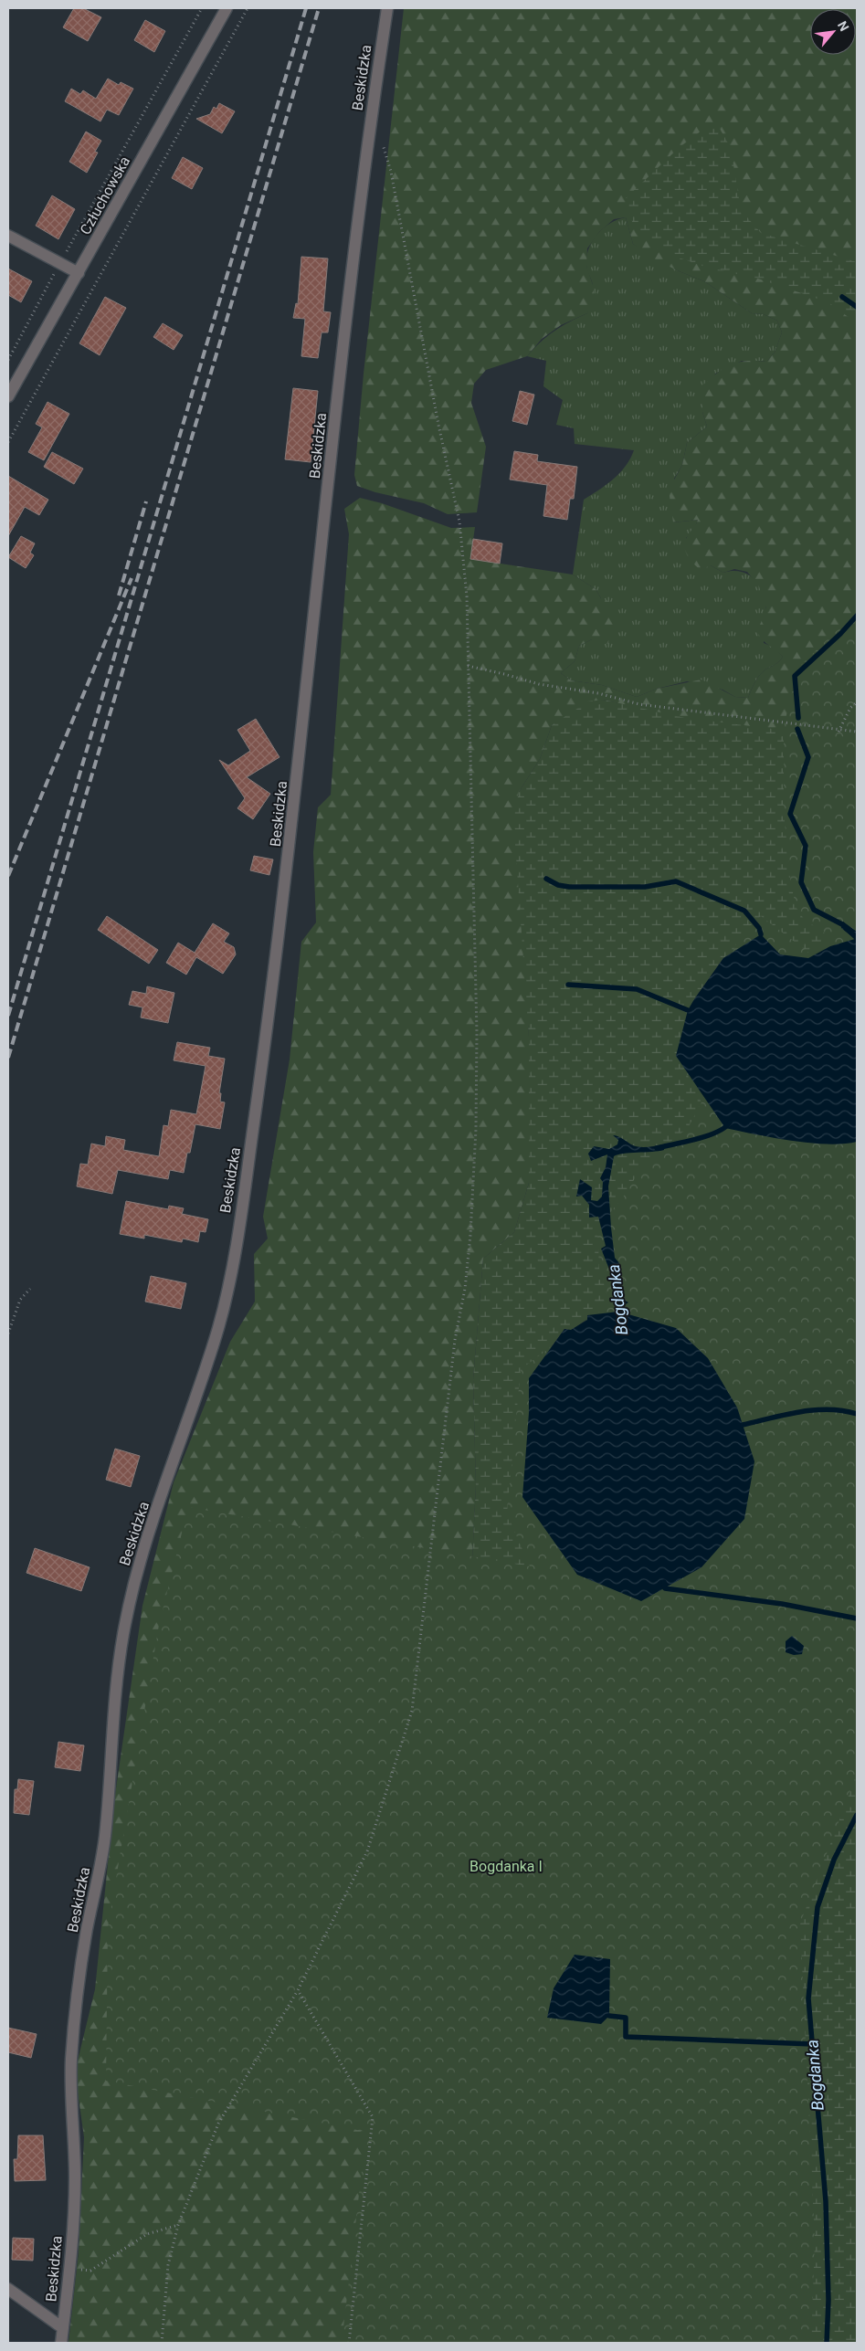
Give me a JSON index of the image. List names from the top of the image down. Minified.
{"streets":{"street":["Beskidzka","Człuchowska"]},"water":["Bogdanka"],"parks":["Bogdanka I"],"north":"top right"}
